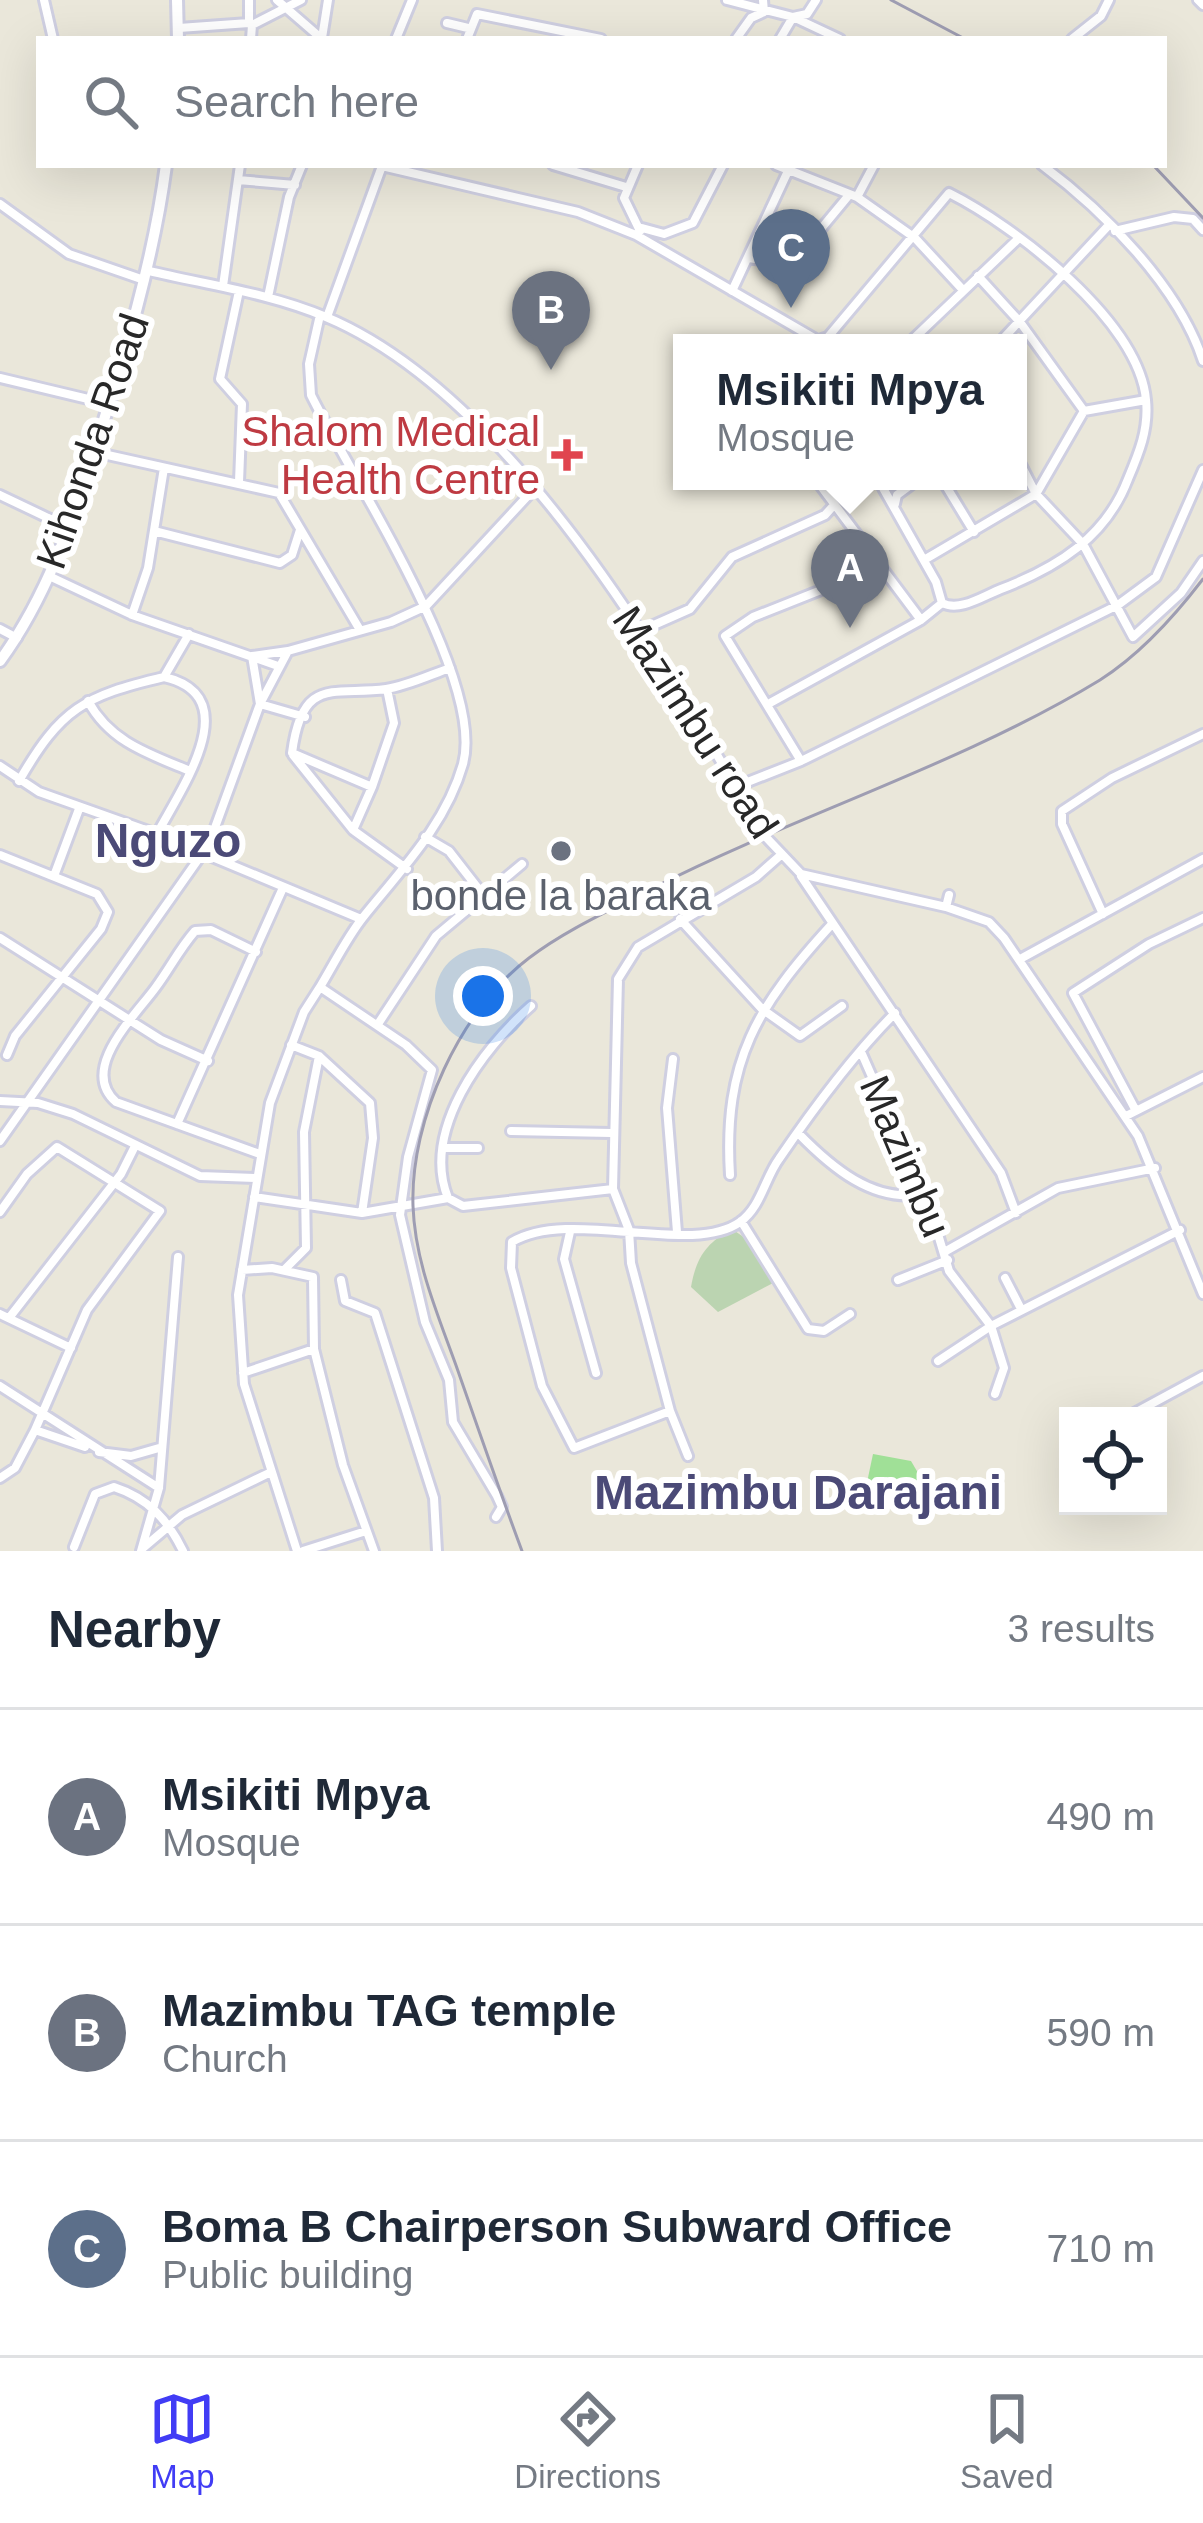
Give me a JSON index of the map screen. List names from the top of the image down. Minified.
{"streets":{"street":["Kihonda Road","Mazimbu road","Mazimbu"]},"crossings":[["Kihonda Road","Mazimbu road"]],"districts":["Nguzo","Mazimbu Darajani"],"places":{"health":["Shalom Medical Health Centre"],"other":["bonde la baraka"]},"page":{"search":"Search here","pins":["C","B","A"],"popup":["Msikiti Mpya","Mosque"],"heading":["Nearby","3 results"],"list":[{"mark":"A","name":"Msikiti Mpya","note":"Mosque","value":"490 m"},{"mark":"B","name":"Mazimbu TAG temple","note":"Church","value":"590 m"},{"mark":"C","name":"Boma B Chairperson Subward Office","note":"Public building","value":"710 m"}],"nav":["Map","Directions","Saved"]}}
